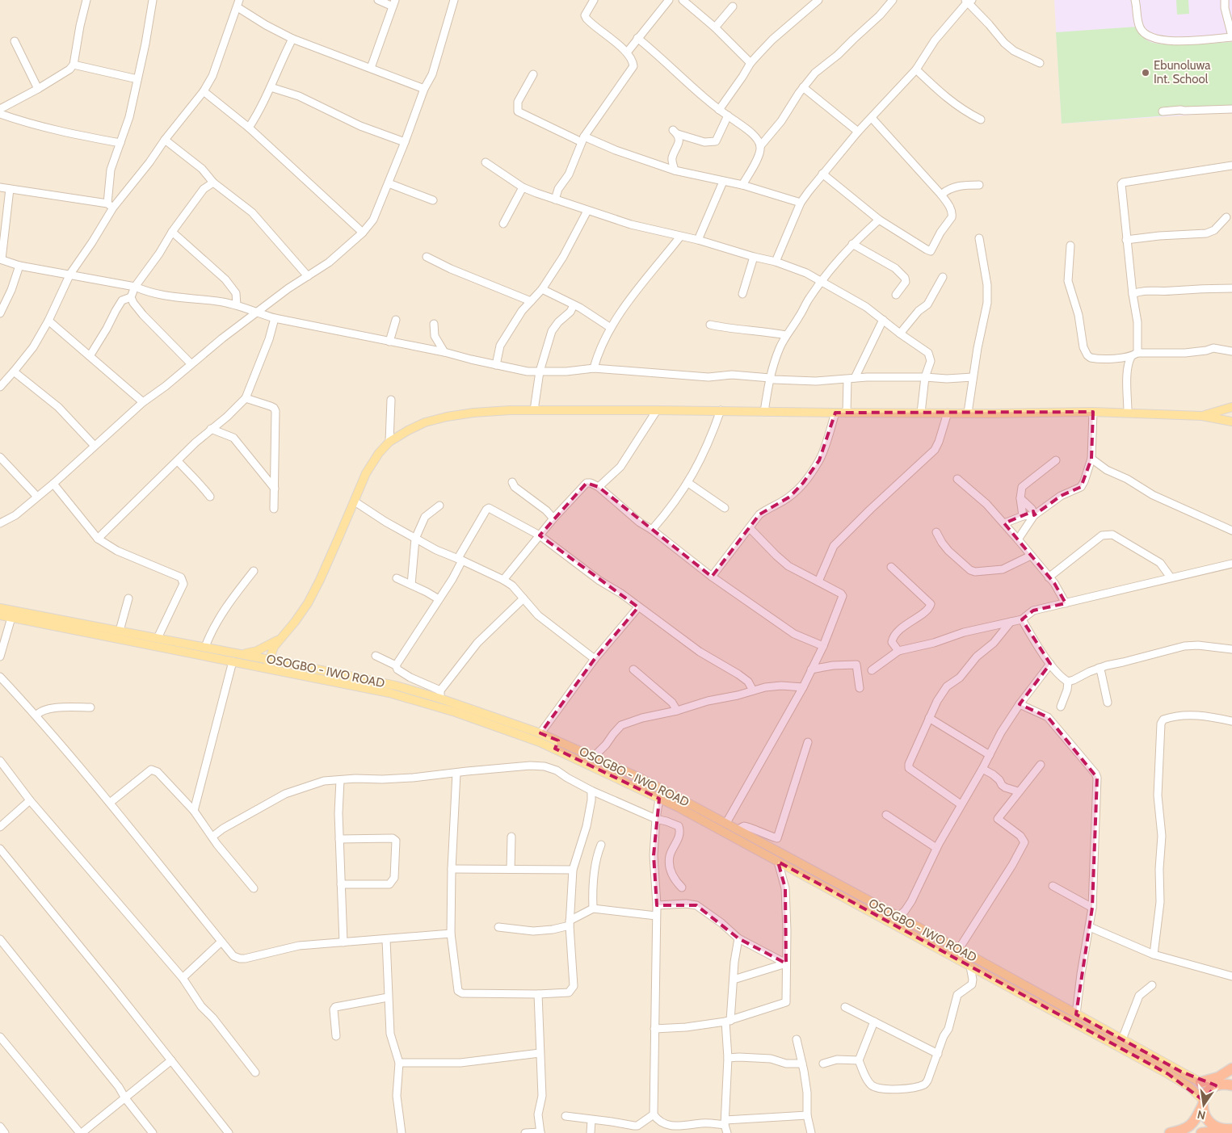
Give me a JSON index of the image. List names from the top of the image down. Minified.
{"streets":{"main road":["OSOGBO - IWO ROAD"]},"places":["Ebunoluwa Int. School"],"north":"bottom"}
